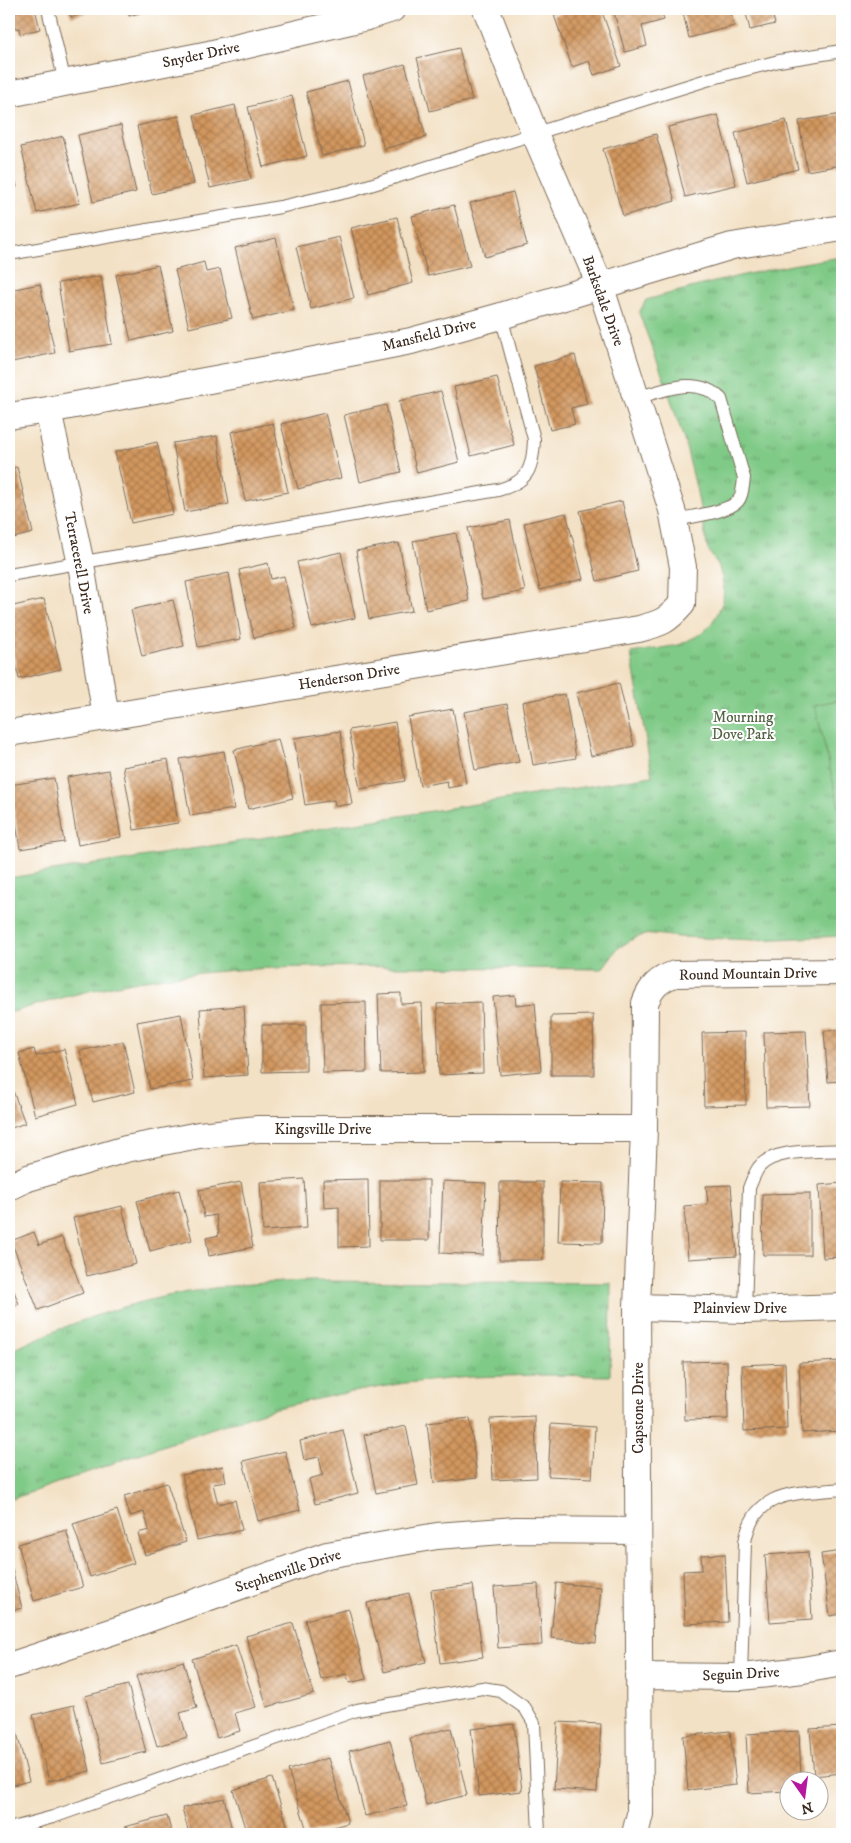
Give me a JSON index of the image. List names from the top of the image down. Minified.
{"streets":{"street":["Snyder Drive","Barksdale Drive","Mansfield Drive","Terracerell Drive","Henderson Drive","Round Mountain Drive","Kingsville Drive","Plainview Drive","Capstone Drive","Stephenville Drive","Seguin Drive"]},"crossings":[["Barksdale Drive","Mansfield Drive"],["Barksdale Drive","Henderson Drive"],["Mansfield Drive","Terracerell Drive"],["Terracerell Drive","Henderson Drive"],["Round Mountain Drive","Capstone Drive"],["Kingsville Drive","Capstone Drive"],["Plainview Drive","Capstone Drive"],["Capstone Drive","Stephenville Drive"],["Capstone Drive","Seguin Drive"]],"parks":["Mourning Dove Park"],"north":"bottom"}
